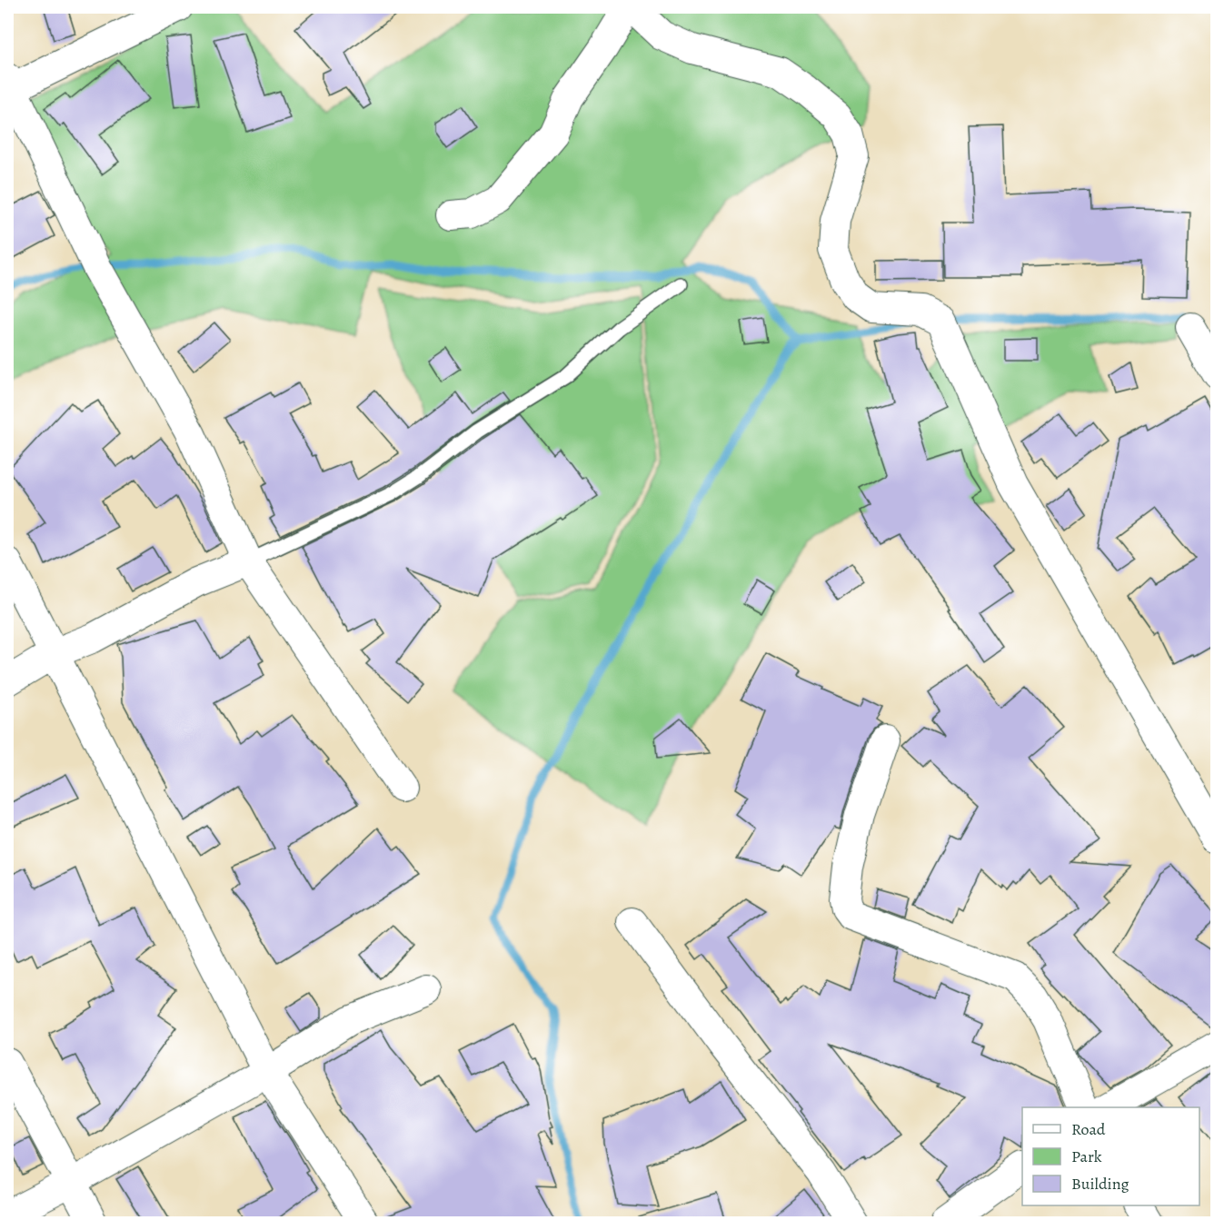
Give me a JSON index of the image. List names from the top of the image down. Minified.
{"legend":["Road","Park","Building"]}
